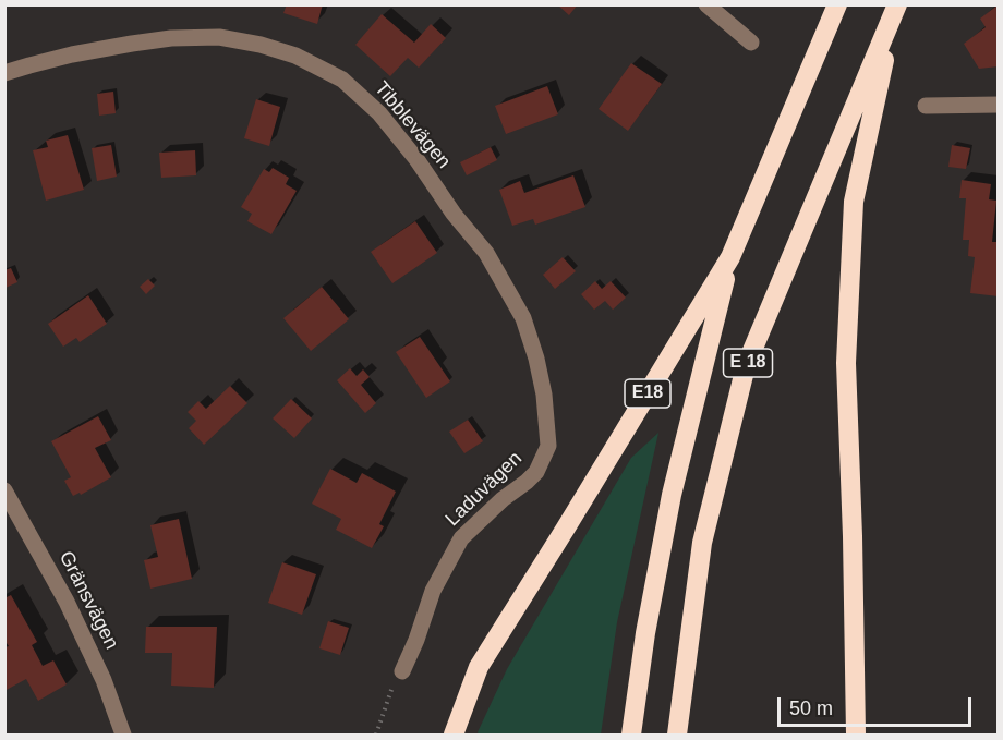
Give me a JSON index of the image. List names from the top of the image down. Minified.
{"streets":{"highway":["E 18","E18"],"street":["Tibblevägen","Laduvägen","Gränsvägen"]},"crossings":[["Tibblevägen","Laduvägen"],["E 18","E18"]],"scale_bar":"50 m"}
